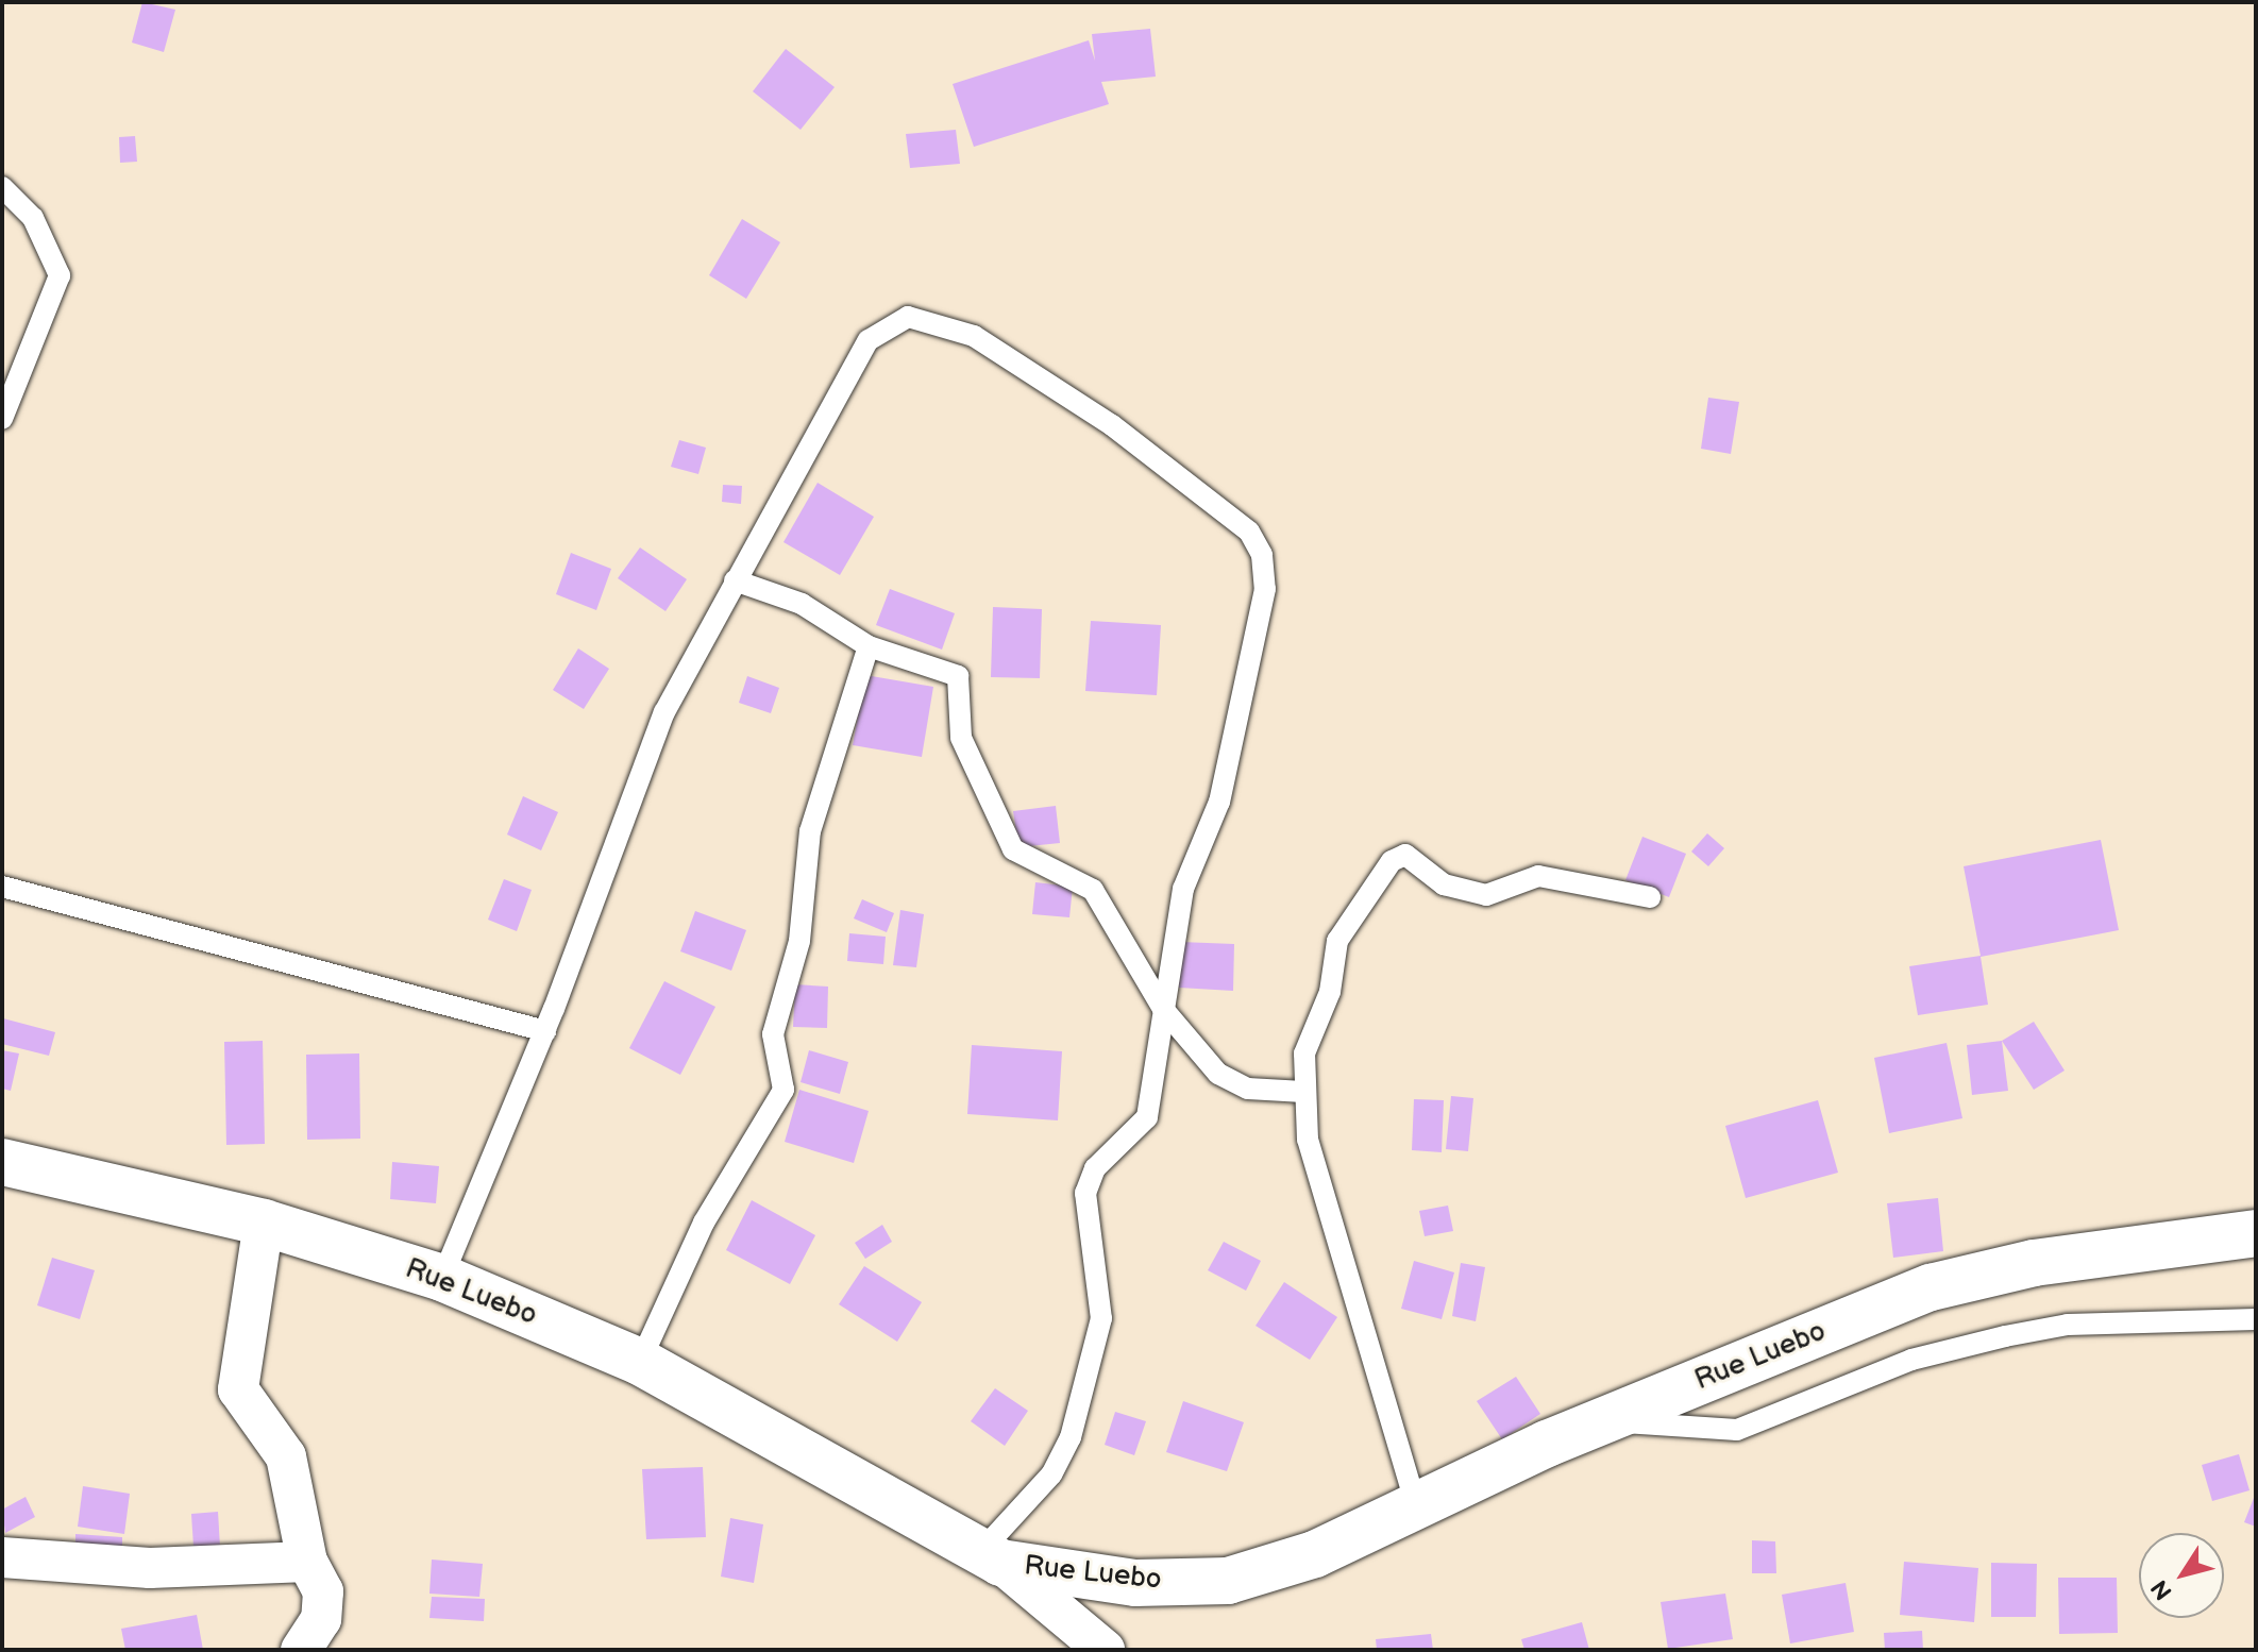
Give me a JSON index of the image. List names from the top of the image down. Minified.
{"streets":{"street":["Rue Luebo"]},"north":"bottom left"}
